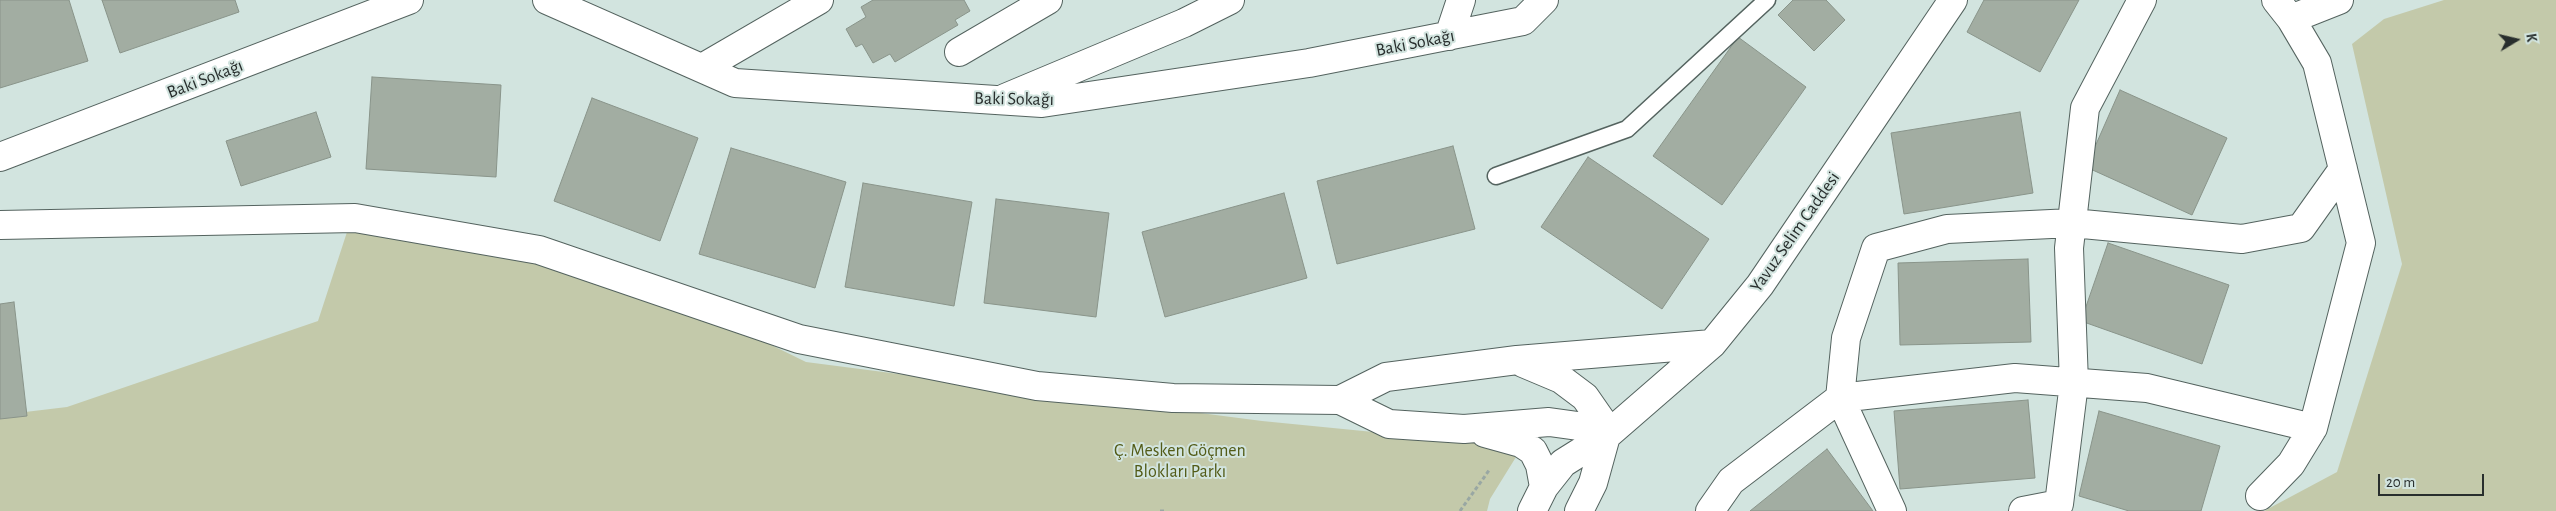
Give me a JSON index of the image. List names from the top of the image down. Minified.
{"streets":{"street":["Baki Sokağı","Yavuz Selim Caddesi"]},"parks":["Ç. Mesken Göçmen Blokları Parkı"],"scale_bar":"20 m","north":"right"}
